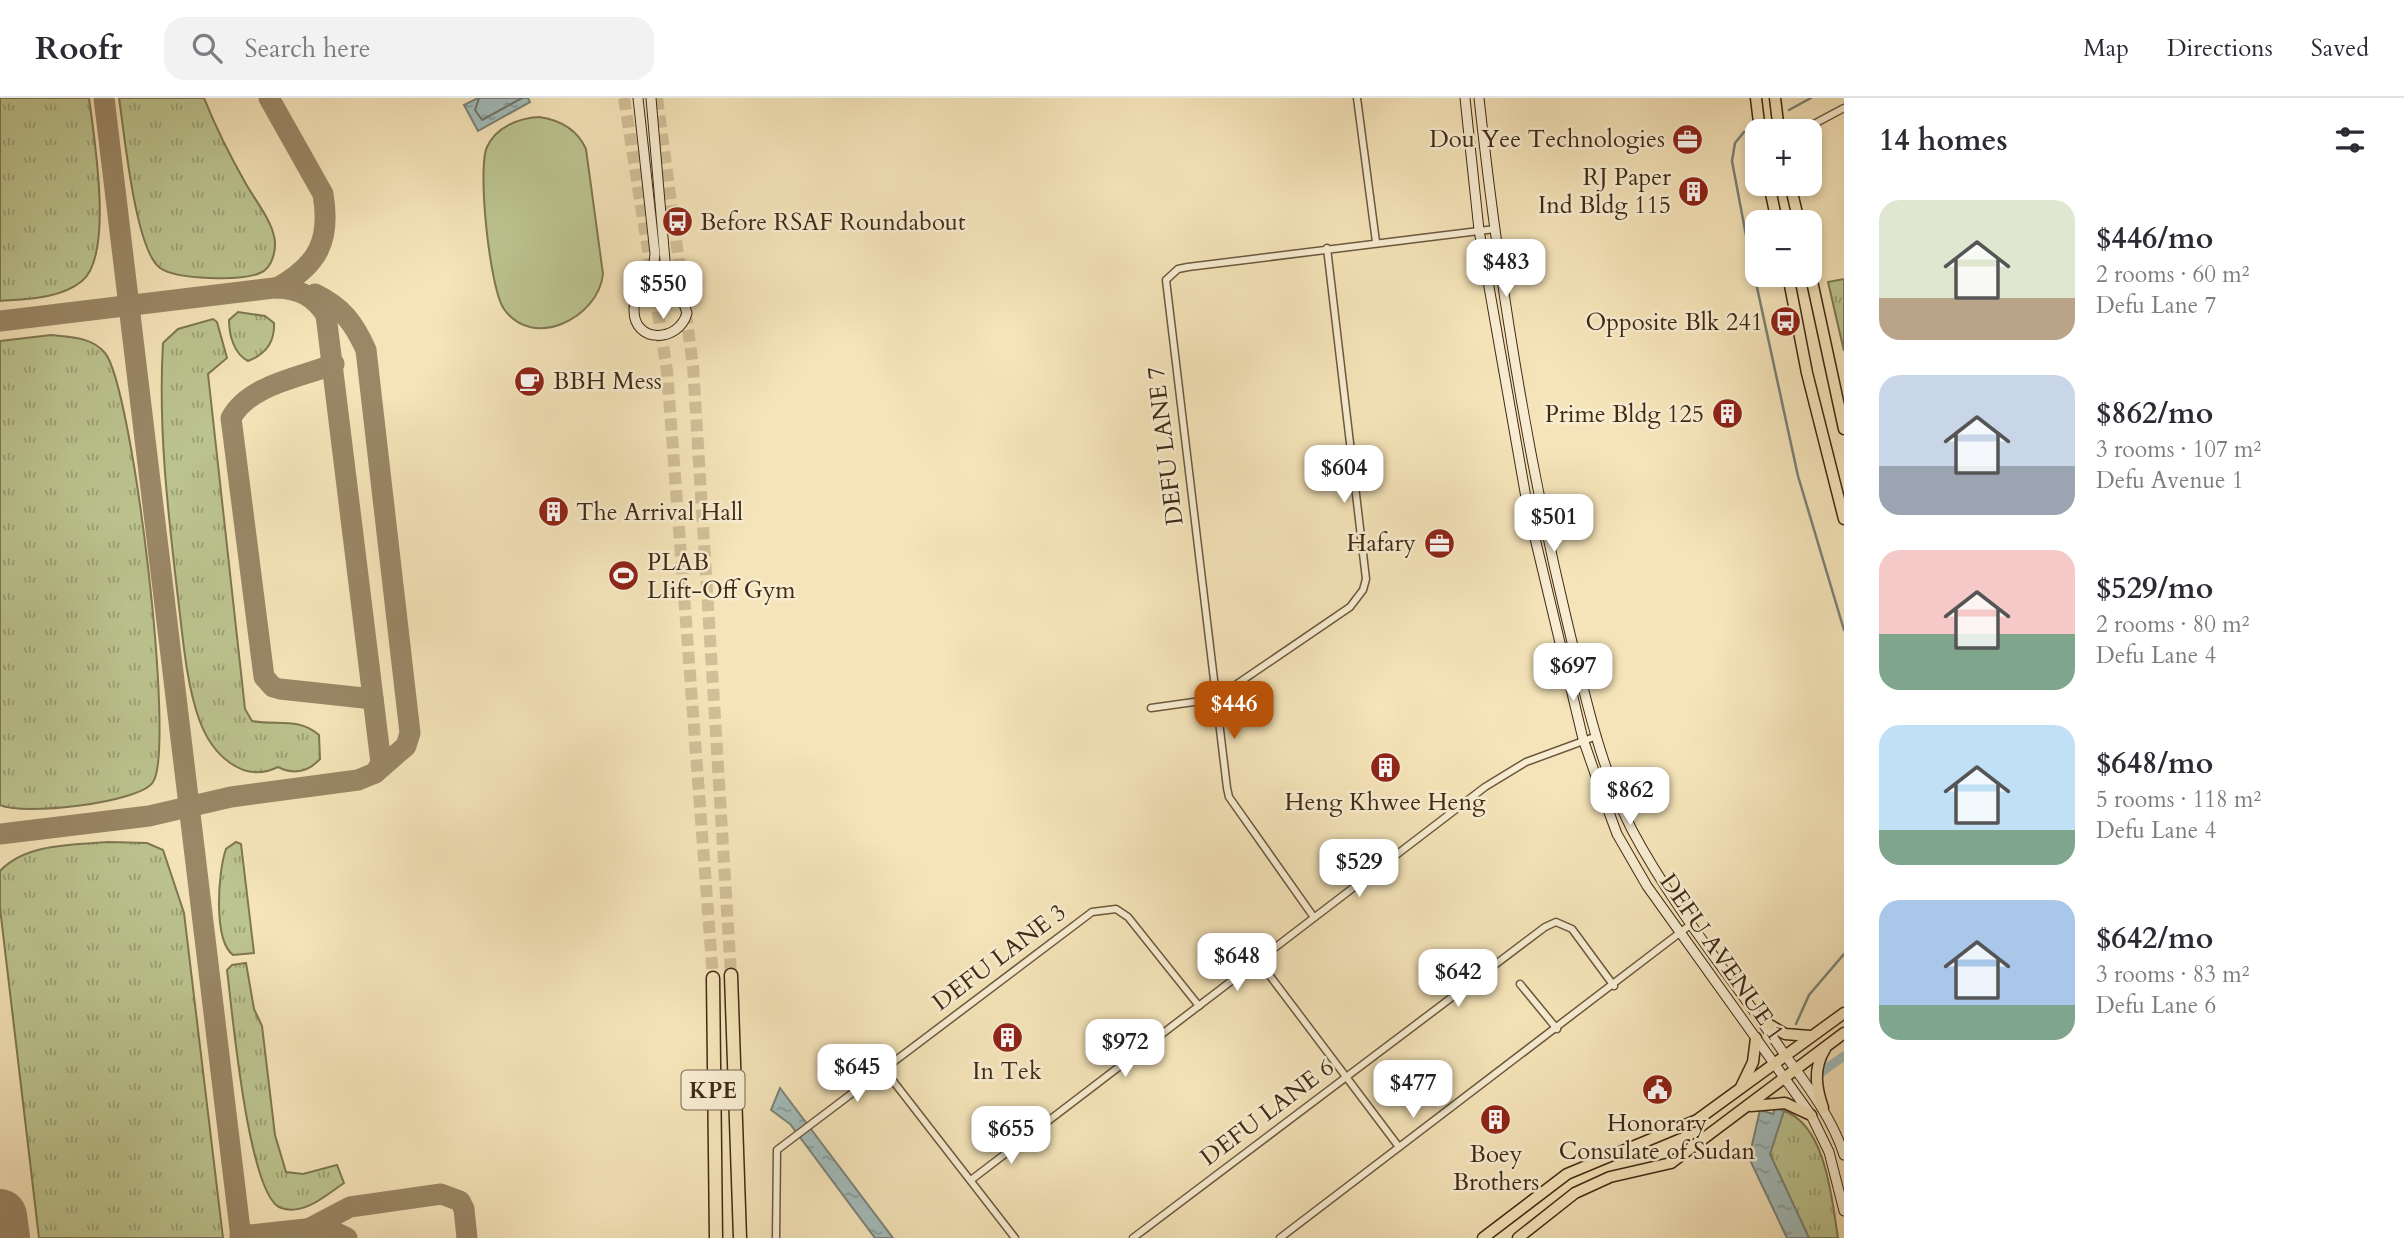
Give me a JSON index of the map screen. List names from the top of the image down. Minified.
{"streets":{"highway":["KPE"],"main road":["DEFU AVENUE 1"],"street":["DEFU LANE 7","DEFU LANE 3","DEFU LANE 6"]},"crossings":[["DEFU LANE 7","DEFU AVENUE 1"]],"places":{"office":["Dou Yee Technologies","Hafary"],"building":["RJ Paper Ind Bldg 115","Prime Bldg 125","The Arrival Hall","Heng Khwee Heng","In Tek","Boey Brothers"],"bus stop":["Before RSAF Roundabout","Opposite Blk 241"],"cafe":["BBH Mess"],"sports":["PLAB LIift-Off Gym"],"public building":["Honorary Consulate of Sudan"]},"page":{"header":"Roofr","search":"Search here","nav":["Map","Directions","Saved"],"heading":"14 homes","map_buttons":["+","−"],"list":[{"name":"$446/mo","note":"2 rooms · 60 m² · Defu Lane 7"},{"name":"$862/mo","note":"3 rooms · 107 m² · Defu Avenue 1"},{"name":"$529/mo","note":"2 rooms · 80 m² · Defu Lane 4"},{"name":"$648/mo","note":"5 rooms · 118 m² · Defu Lane 4"},{"name":"$642/mo","note":"3 rooms · 83 m² · Defu Lane 6"}],"price":["$483","$550","$604","$501","$697","$446","$862","$529","$648","$642","$972","$645","$477","$655"]}}
